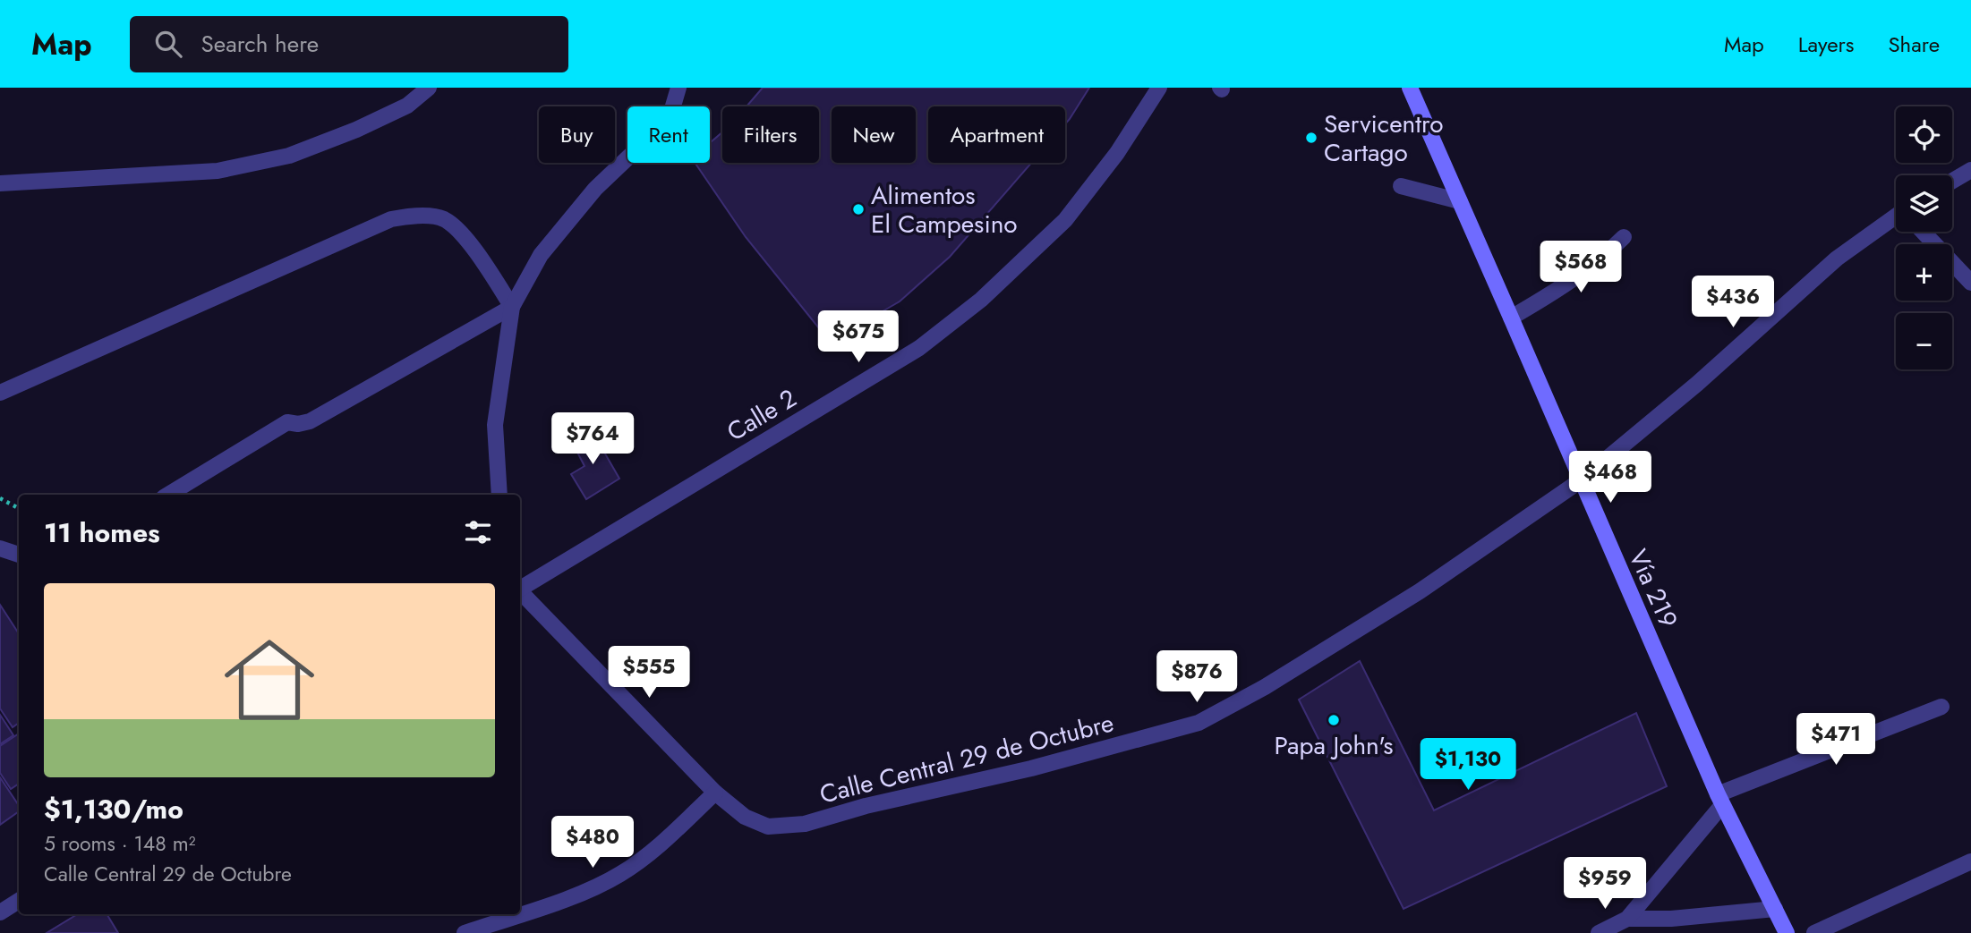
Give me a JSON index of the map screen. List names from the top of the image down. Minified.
{"streets":{"main road":["Vía 219"],"street":["Calle 2","Calle Central 29 de Octubre"]},"crossings":[["Vía 219","Calle Central 29 de Octubre"]],"places":["Servicentro Cartago","Alimentos El Campesino","Papa John's"],"page":{"header":"Map","search":"Search here","nav":["Map","Layers","Share"],"map_buttons":["+","−"],"chip":["Buy","Rent","Filters","New","Apartment"],"price":["$568","$436","$675","$764","$468","$555","$876","$471","$1,130","$480","$959"],"heading":"11 homes","list":[{"name":"$1,130/mo","note":"5 rooms · 148 m² · Calle Central 29 de Octubre"}]}}
